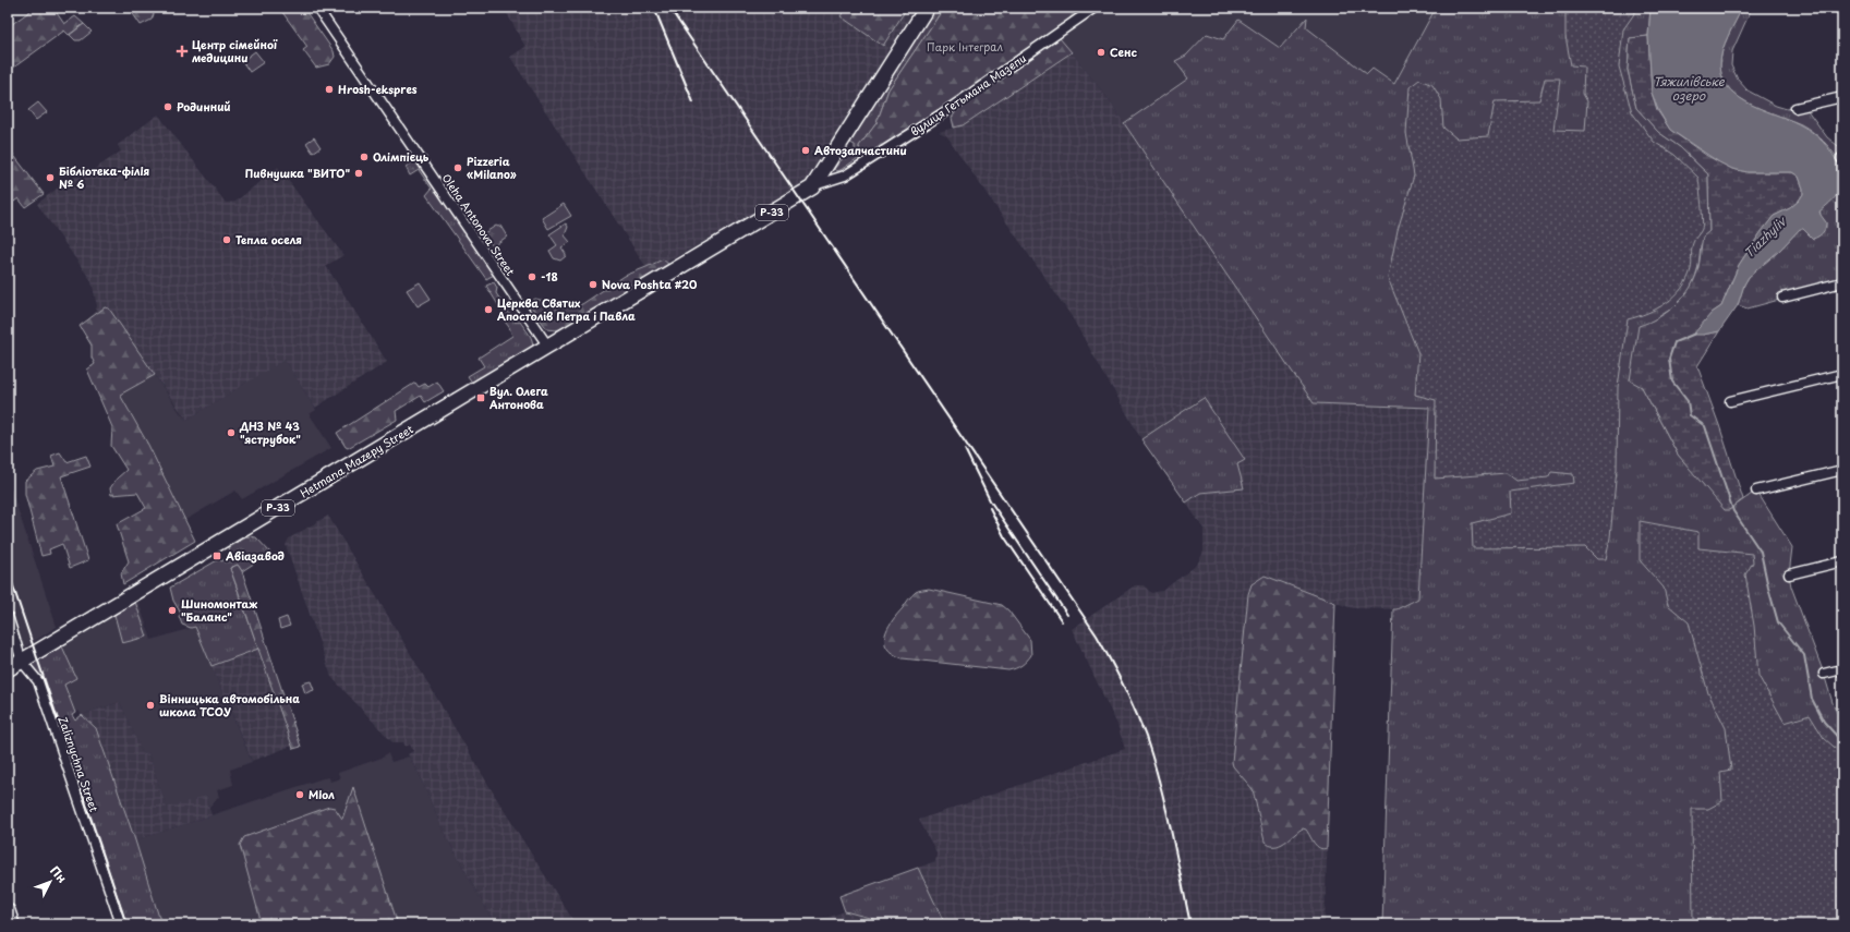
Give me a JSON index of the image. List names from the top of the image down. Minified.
{"streets":{"main road":["вулиця Гетьмана Мазепи","Р-33","Hetmana Mazepy Street"],"street":["Oleha Antonova Street","Zaliznychna Street"]},"crossings":[["вулиця Гетьмана Мазепи","Oleha Antonova Street"],["вулиця Гетьмана Мазепи","Hetmana Mazepy Street"],["Oleha Antonova Street","Hetmana Mazepy Street"],["Hetmana Mazepy Street","Zaliznychna Street"]],"water":["Тяжилівське озеро","Tiazhyliv"],"parks":["Парк Інтеграл"],"places":{"health":["Центр сімейної медицини"],"other":["Сенс","Hrosh-ekspres","Родинний","Автозапчастини","Олімпієць","Pizzeria «Milano»","Пивнушка \"ВИТО\"","Бібліотека-філія № 6","Тепла оселя","-18","Nova Poshta #20","Церква Святих Апостолів Петра і Павла","ДНЗ № 43 \"яструбок\"","Шиномонтаж \"Баланс\"","Вінницька автомобільна школа ТСОУ","Міол"],"transit":["Вул. Олега Антонова","Авіазавод"]},"north":"top right"}
